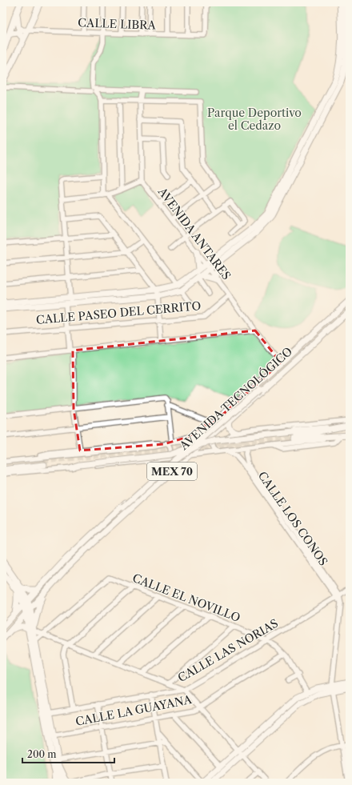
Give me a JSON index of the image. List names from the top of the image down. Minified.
{"streets":{"main road":["AVENIDA TECNOLÓGICO","MEX 70"],"street":["CALLE LIBRA","AVENIDA ANTARES","CALLE PASEO DEL CERRITO","CALLE LOS CONOS","CALLE EL NOVILLO","CALLE LAS NORIAS","CALLE LA GUAYANA"]},"crossings":[["AVENIDA ANTARES","CALLE PASEO DEL CERRITO"],["AVENIDA ANTARES","AVENIDA TECNOLÓGICO"],["CALLE LOS CONOS","CALLE LAS NORIAS"],["CALLE EL NOVILLO","CALLE LAS NORIAS"],["CALLE EL NOVILLO","CALLE LA GUAYANA"]],"parks":["Parque Deportivo el Cedazo"],"scale_bar":"200 m"}
